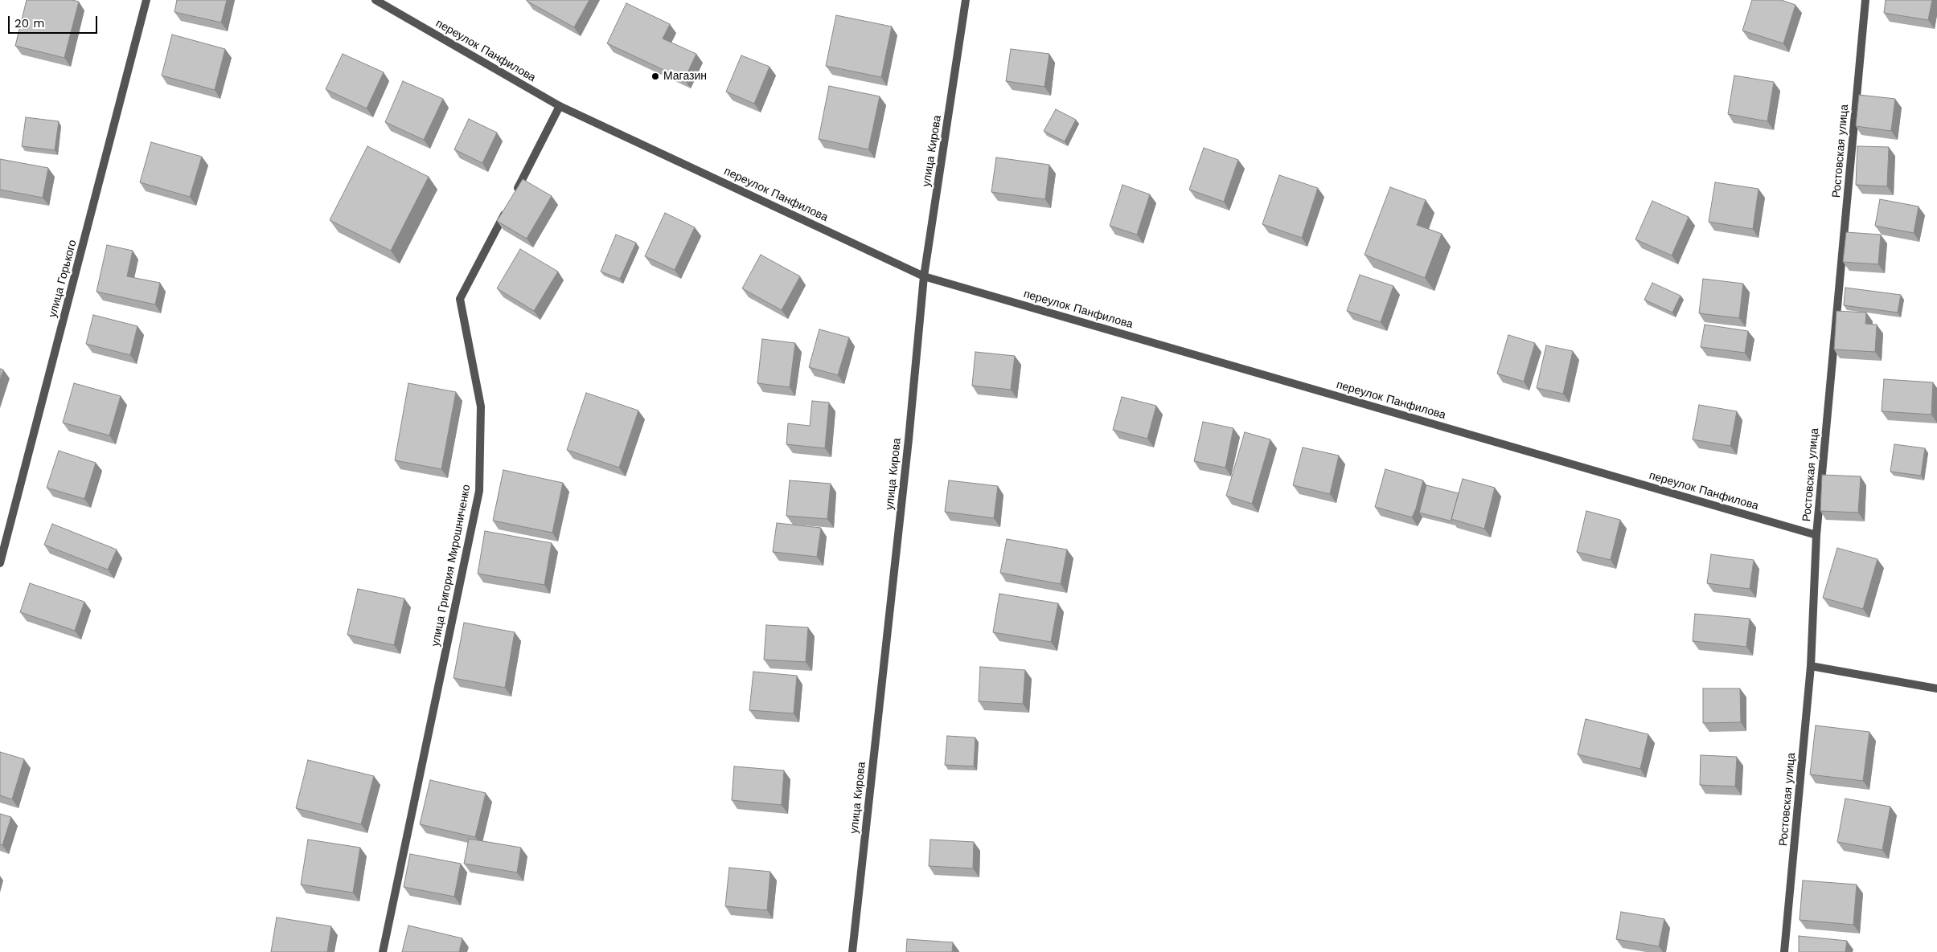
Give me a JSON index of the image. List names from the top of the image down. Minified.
{"streets":{"street":["переулок Панфилова","улица Кирова","Ростовская улица","улица Горького","улица Григория Мирошниченко"]},"crossings":[["переулок Панфилова","улица Кирова"],["переулок Панфилова","Ростовская улица"]],"places":["Магазин"],"scale_bar":"20 m"}
